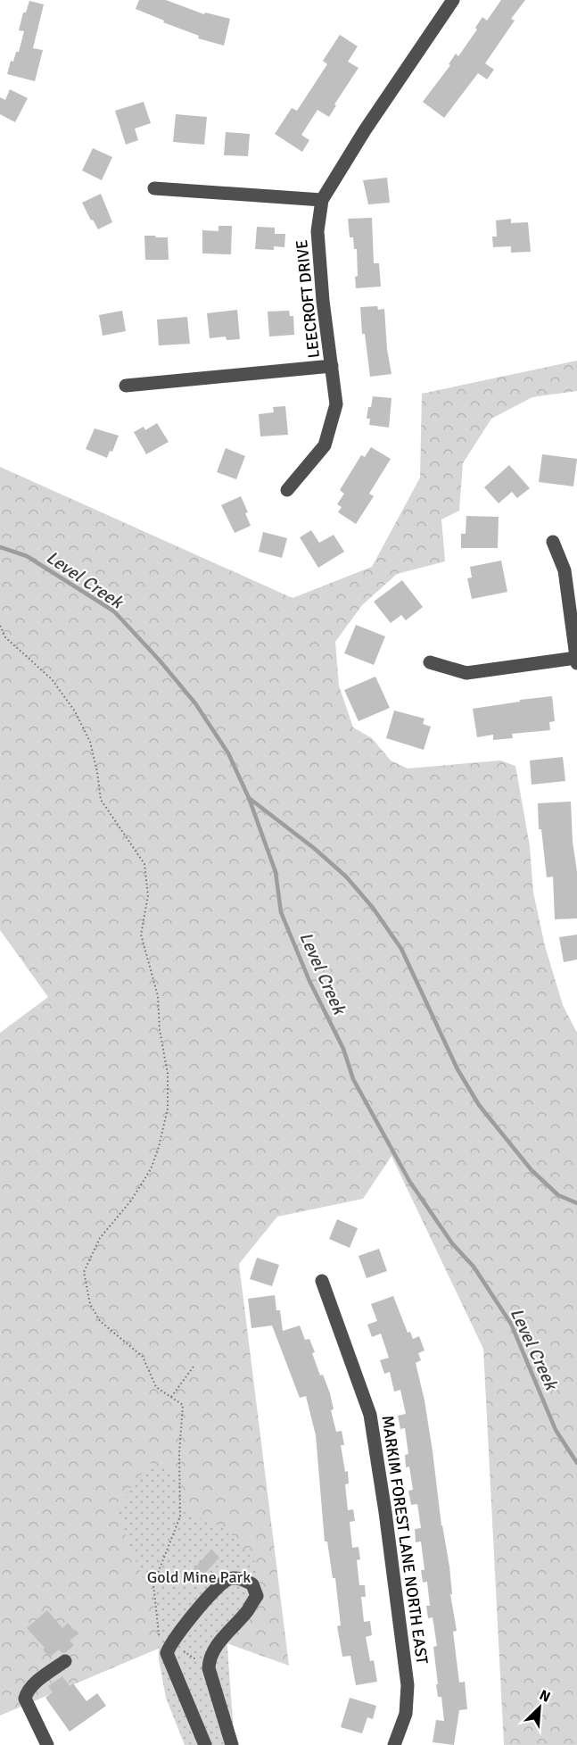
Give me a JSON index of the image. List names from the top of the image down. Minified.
{"streets":{"street":["LEECROFT DRIVE","MARKIM FOREST LANE NORTH EAST"]},"water":["Level Creek"],"parks":["Gold Mine Park"],"north":"top right"}
